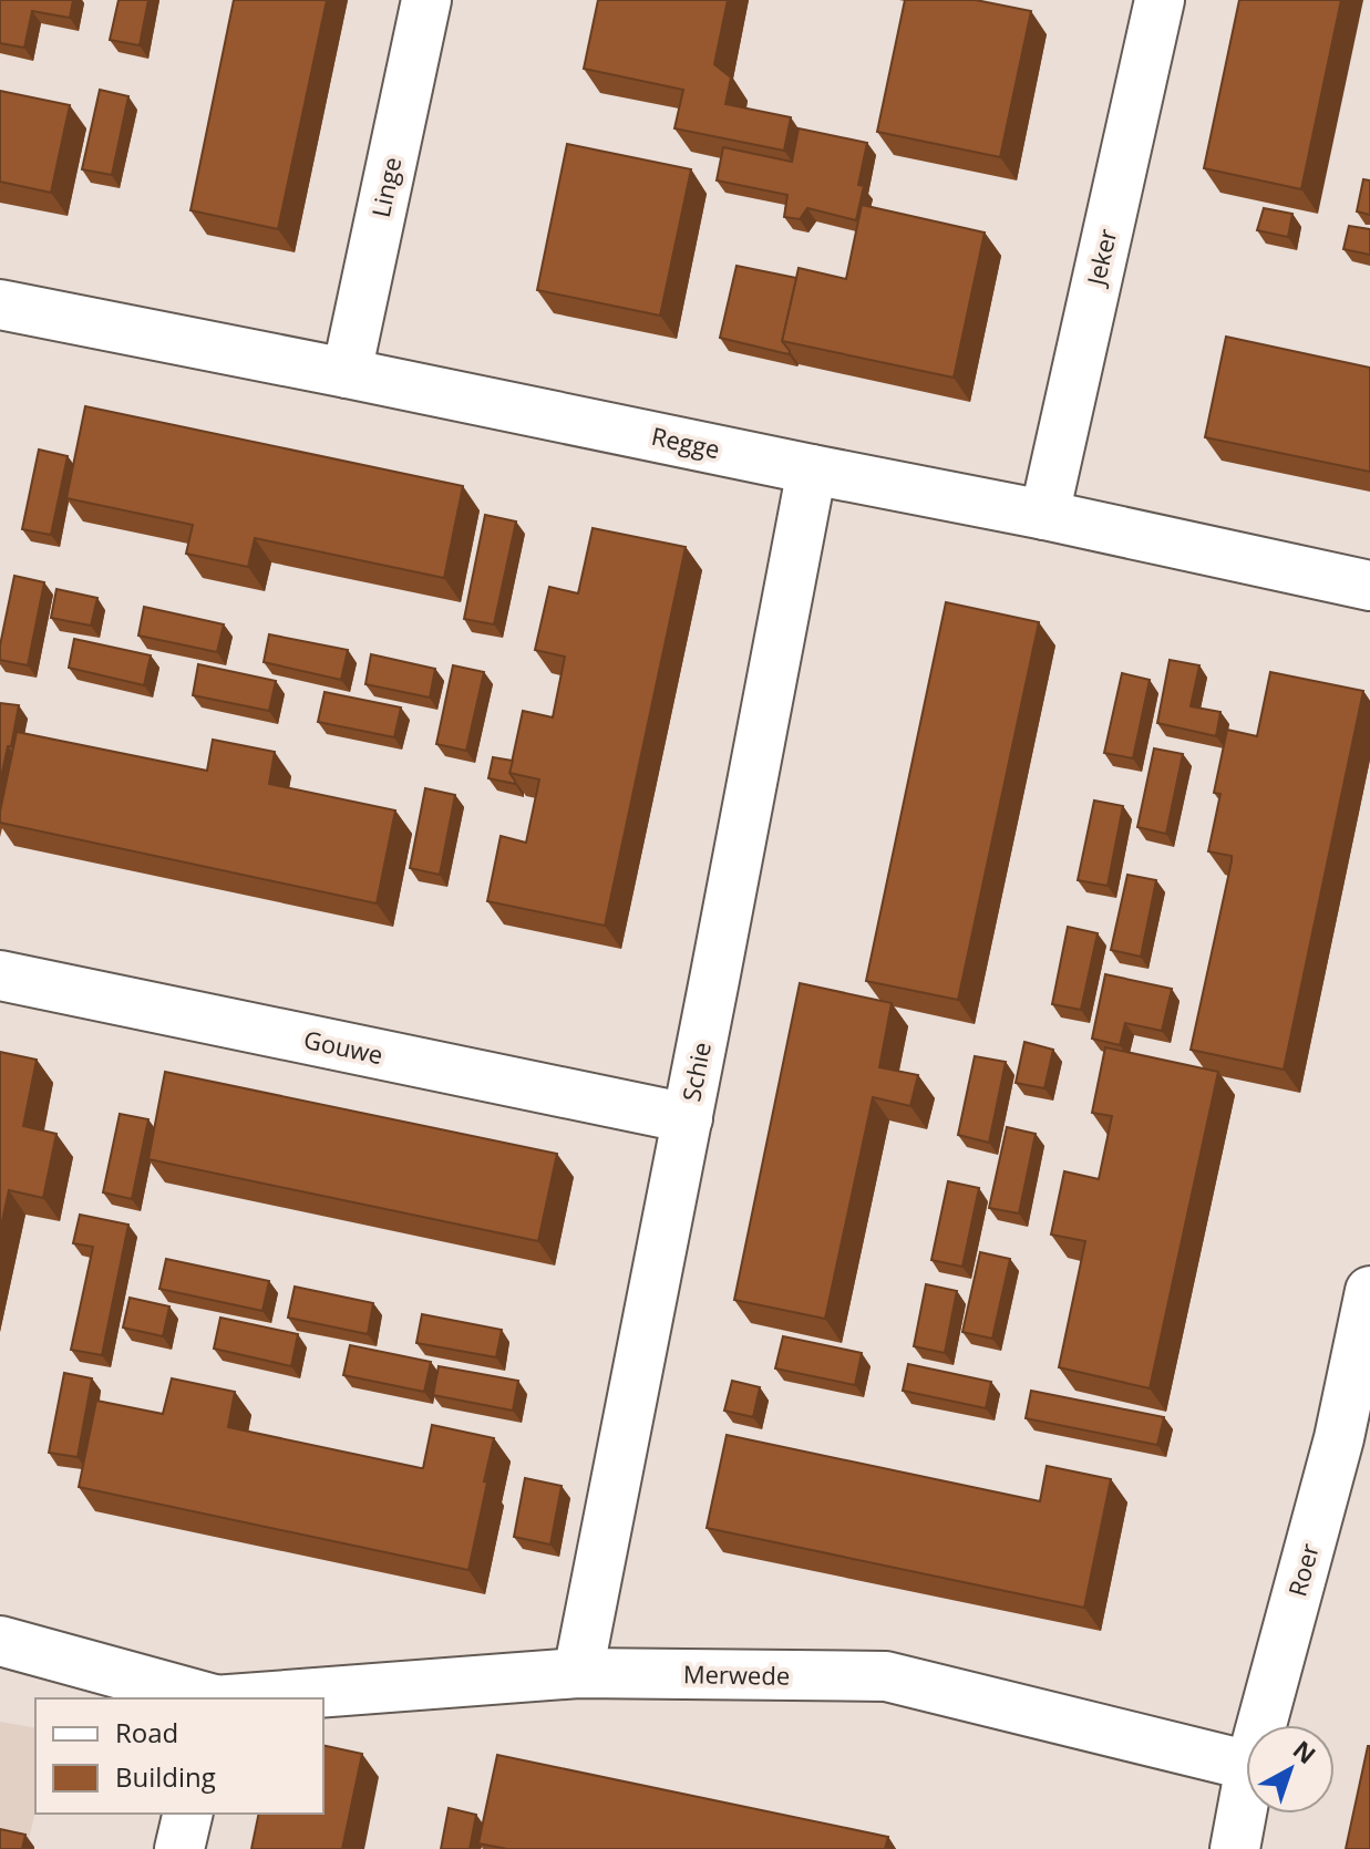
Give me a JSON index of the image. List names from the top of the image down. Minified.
{"streets":{"street":["Linge","Jeker","Regge","Gouwe","Schie","Roer","Merwede"]},"crossings":[["Linge","Regge"],["Jeker","Regge"],["Regge","Schie"],["Gouwe","Schie"],["Schie","Merwede"]],"legend":["Road","Building"],"north":"top right"}
